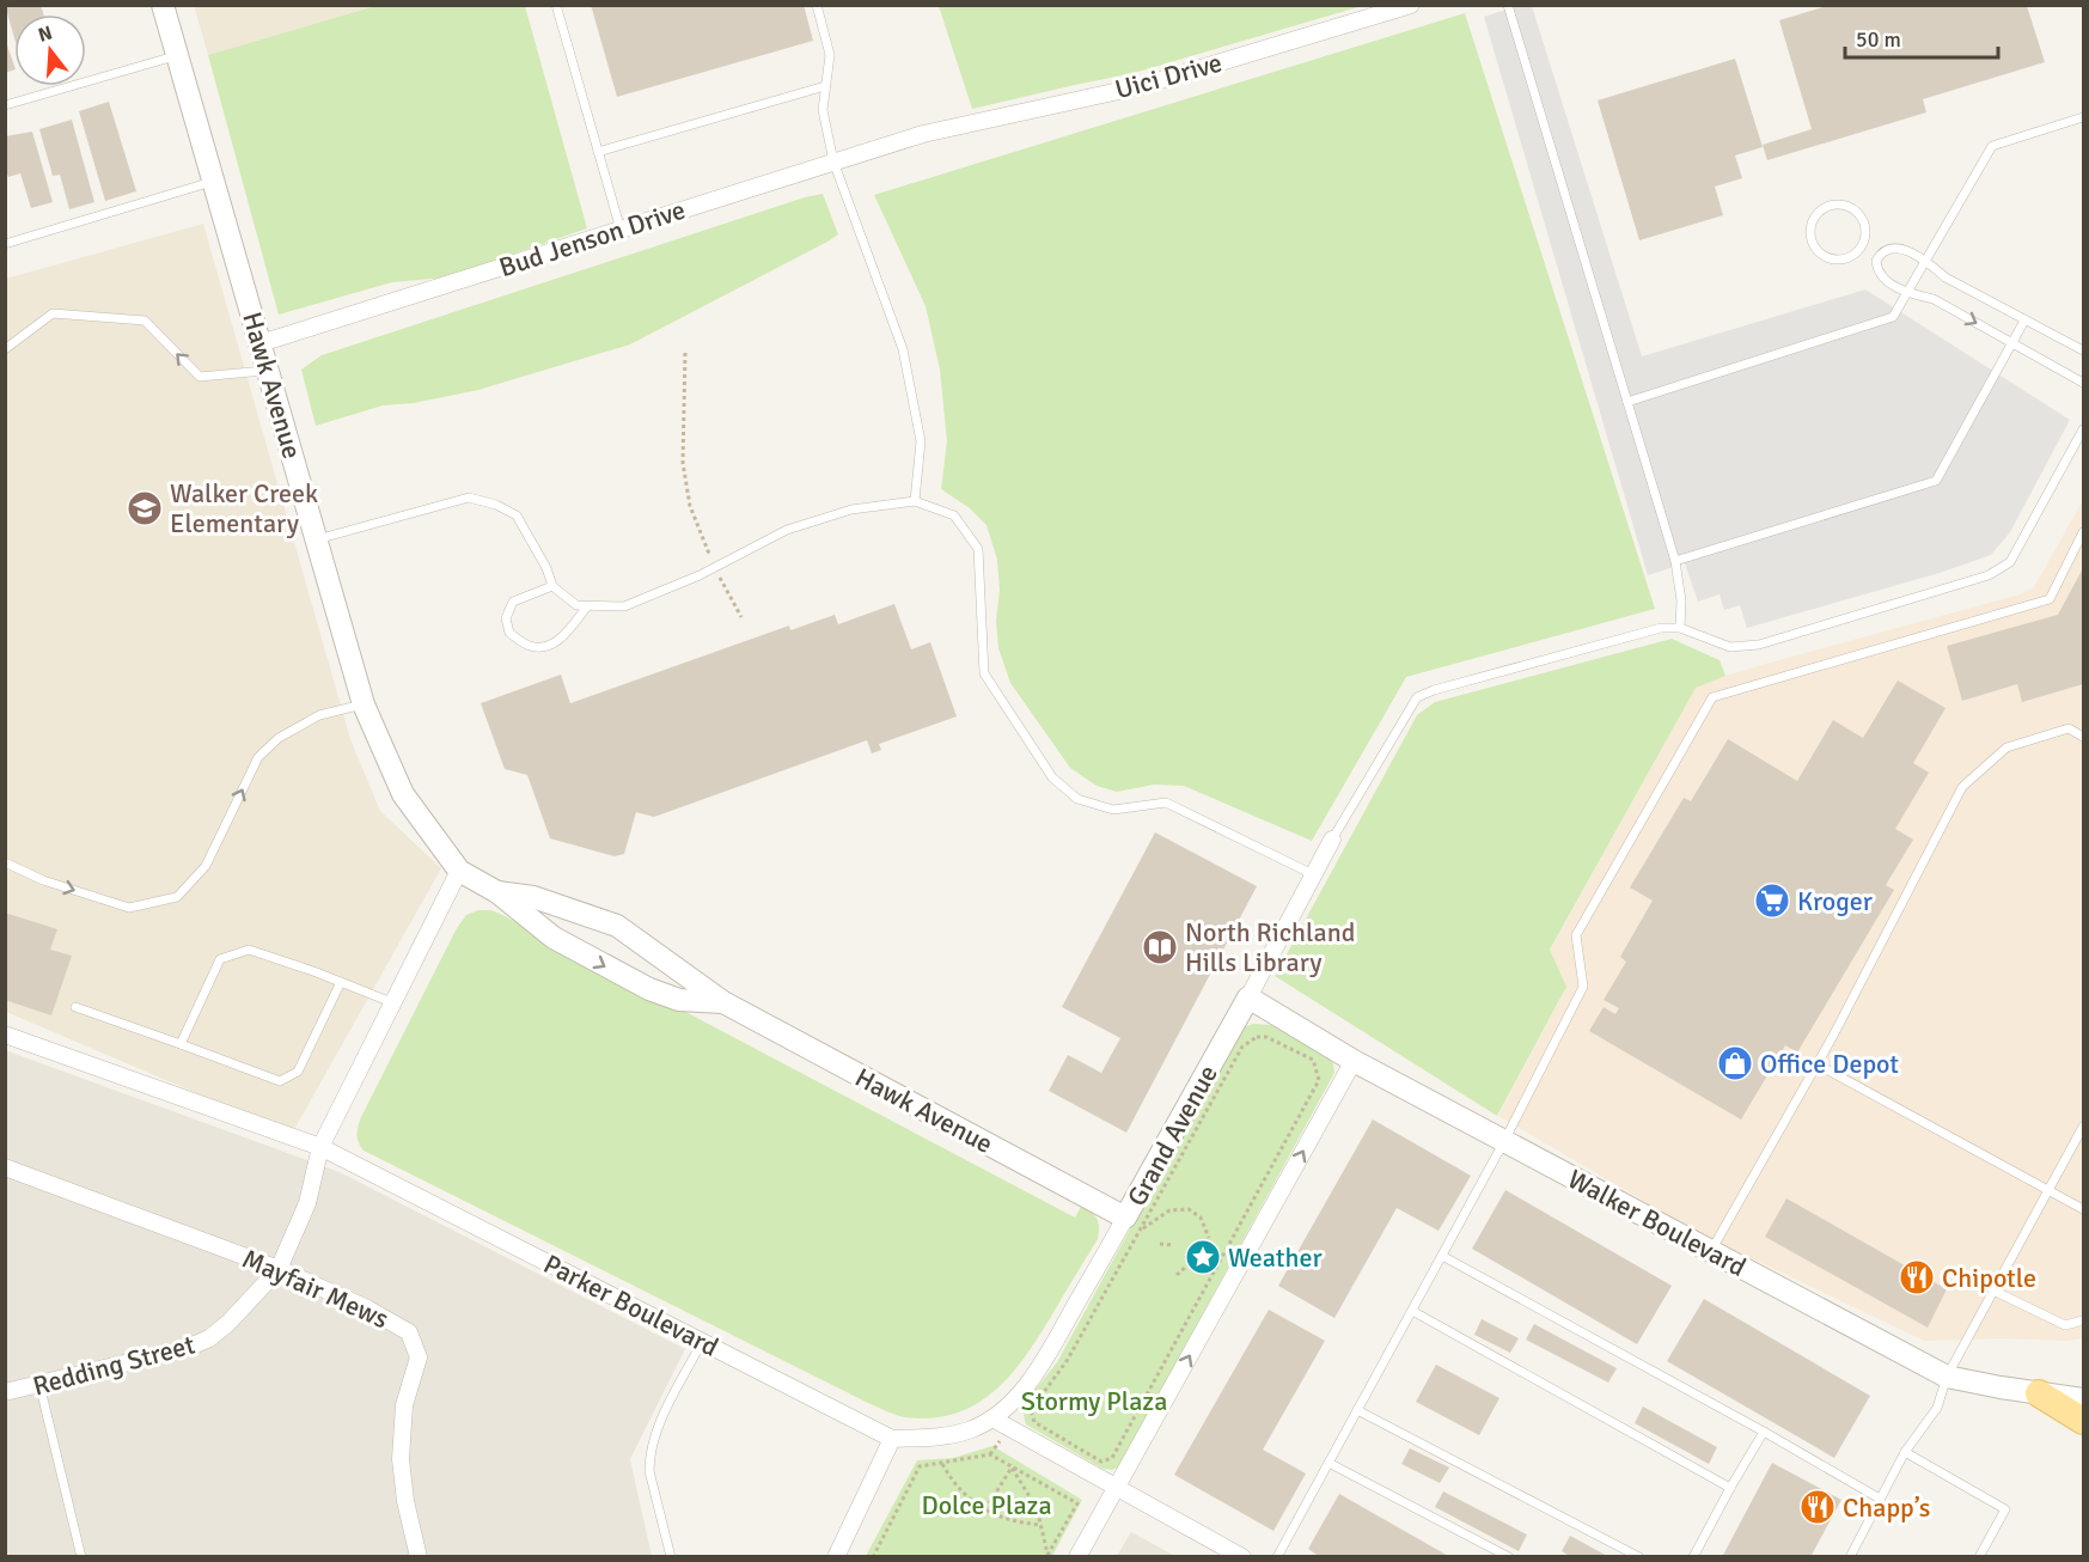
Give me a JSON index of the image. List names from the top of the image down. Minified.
{"streets":{"street":["Uici Drive","Bud Jenson Drive","Hawk Avenue","Grand Avenue","Walker Boulevard","Mayfair Mews","Parker Boulevard","Redding Street"]},"crossings":[["Uici Drive","Bud Jenson Drive"],["Bud Jenson Drive","Hawk Avenue"],["Hawk Avenue","Grand Avenue"],["Hawk Avenue","Redding Street"],["Grand Avenue","Walker Boulevard"],["Grand Avenue","Parker Boulevard"],["Mayfair Mews","Redding Street"],["Parker Boulevard","Redding Street"]],"parks":["Stormy Plaza","Dolce Plaza"],"places":{"school or university":["Walker Creek Elementary"],"supermarket":["Kroger"],"library":["North Richland Hills Library"],"shop":["Office Depot"],"place":["Weather"],"restaurant":["Chipotle","Chapp’s"]},"scale_bar":"50 m","north":"top"}
